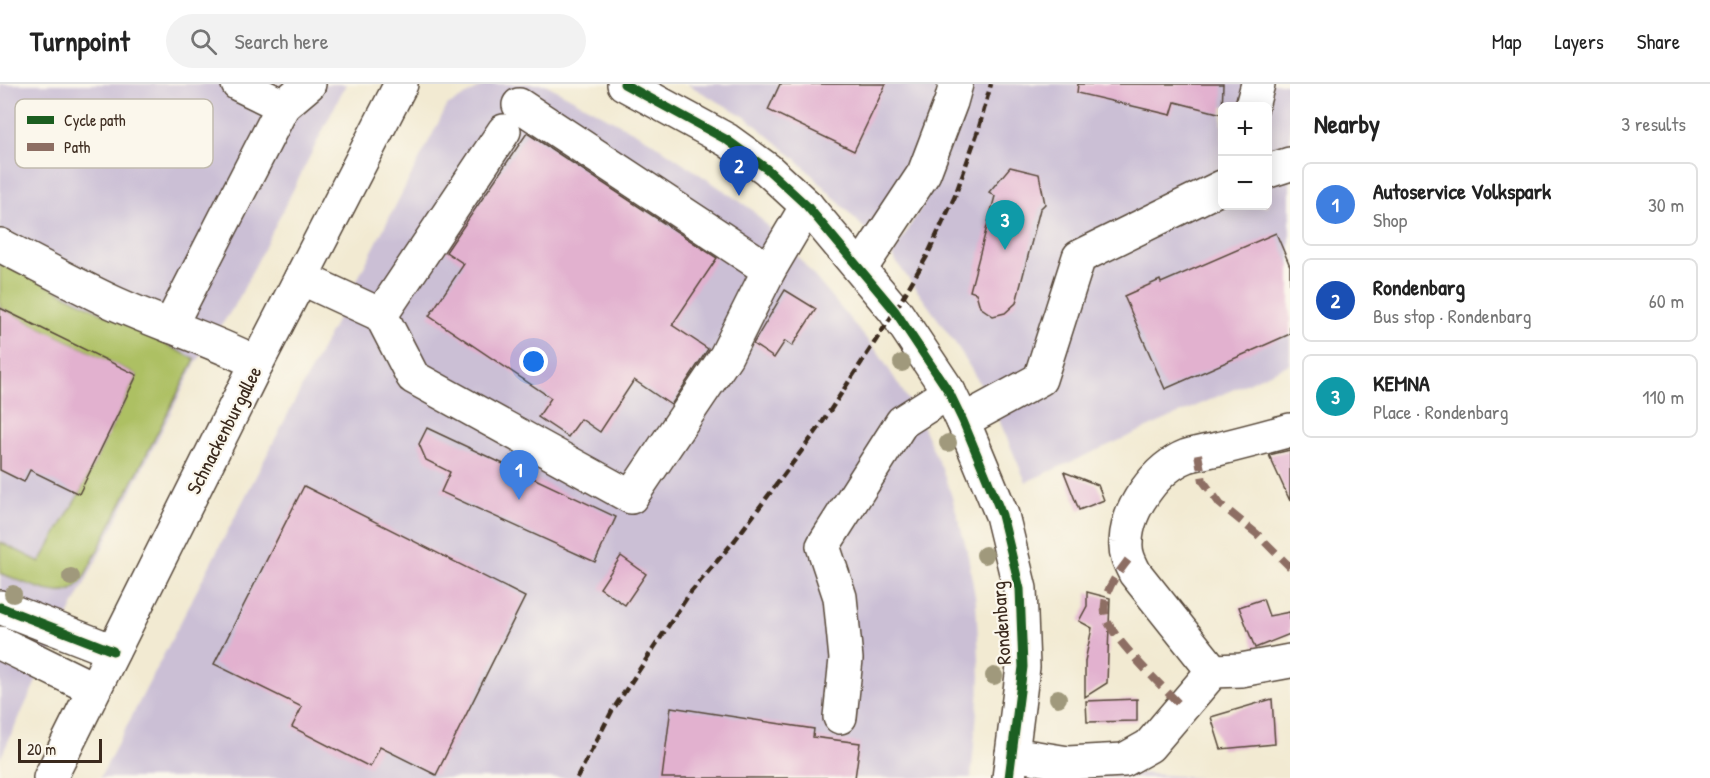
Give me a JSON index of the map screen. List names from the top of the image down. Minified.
{"streets":{"street":["Schnackenburgallee","Rondenbarg"]},"legend":["Cycle path","Path"],"scale_bar":"20 m","page":{"header":"Turnpoint","search":"Search here","nav":["Map","Layers","Share"],"heading":["Nearby","3 results"],"map_buttons":["+","−"],"pins":["2","3","1"],"list":[{"mark":"1","name":"Autoservice Volkspark","note":"Shop","value":"30 m"},{"mark":"2","name":"Rondenbarg","note":"Bus stop · Rondenbarg","value":"60 m"},{"mark":"3","name":"KEMNA","note":"Place · Rondenbarg","value":"110 m"}],"scale":"20 m"}}
